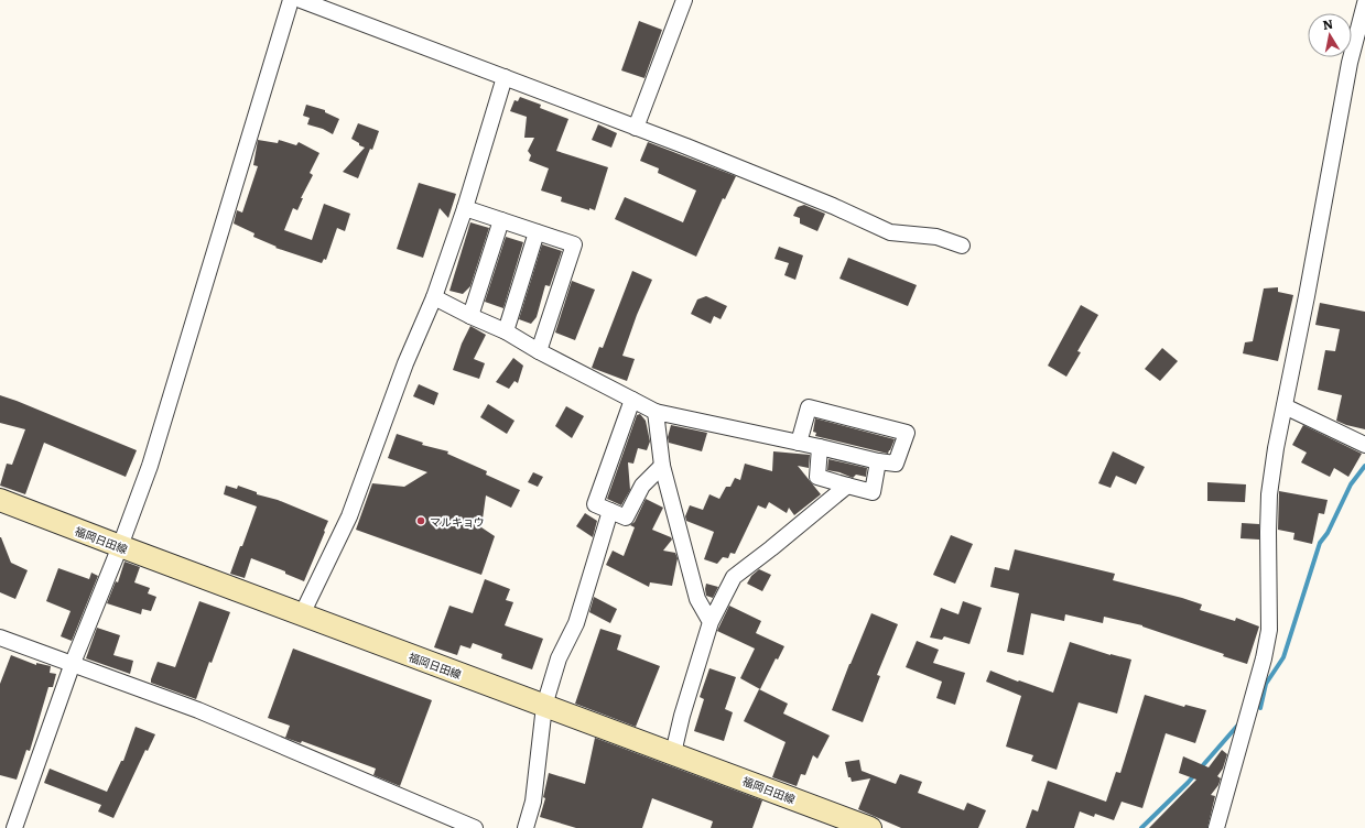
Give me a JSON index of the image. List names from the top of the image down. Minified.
{"streets":{"main road":["福岡日田線"]},"places":["マルキョウ"],"north":"top"}
